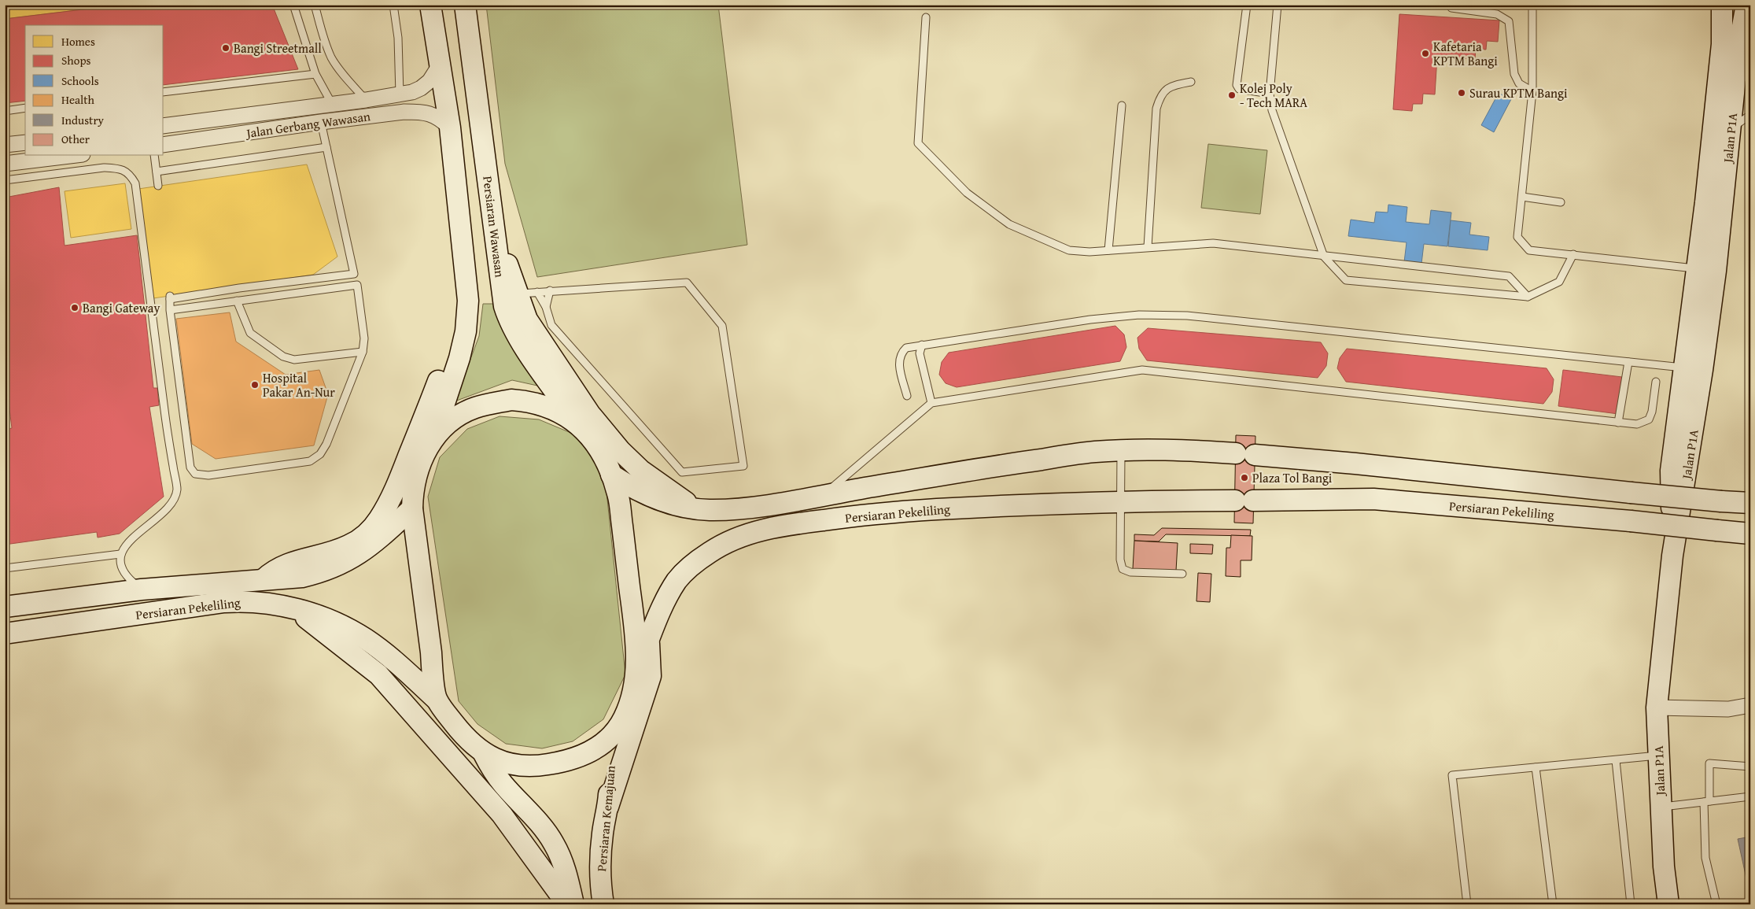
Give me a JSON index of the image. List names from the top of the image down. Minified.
{"streets":{"main road":["Jalan P1A","Persiaran Wawasan","Persiaran Pekeliling","Persiaran Kemajuan"],"street":["Jalan Gerbang Wawasan"]},"places":["Bangi Streetmall","Kafetaria KPTM Bangi","Surau KPTM Bangi","Kolej Poly - Tech MARA","Bangi Gateway","Hospital Pakar An-Nur","Plaza Tol Bangi"],"legend":["Homes","Shops","Schools","Health","Industry","Other"]}
